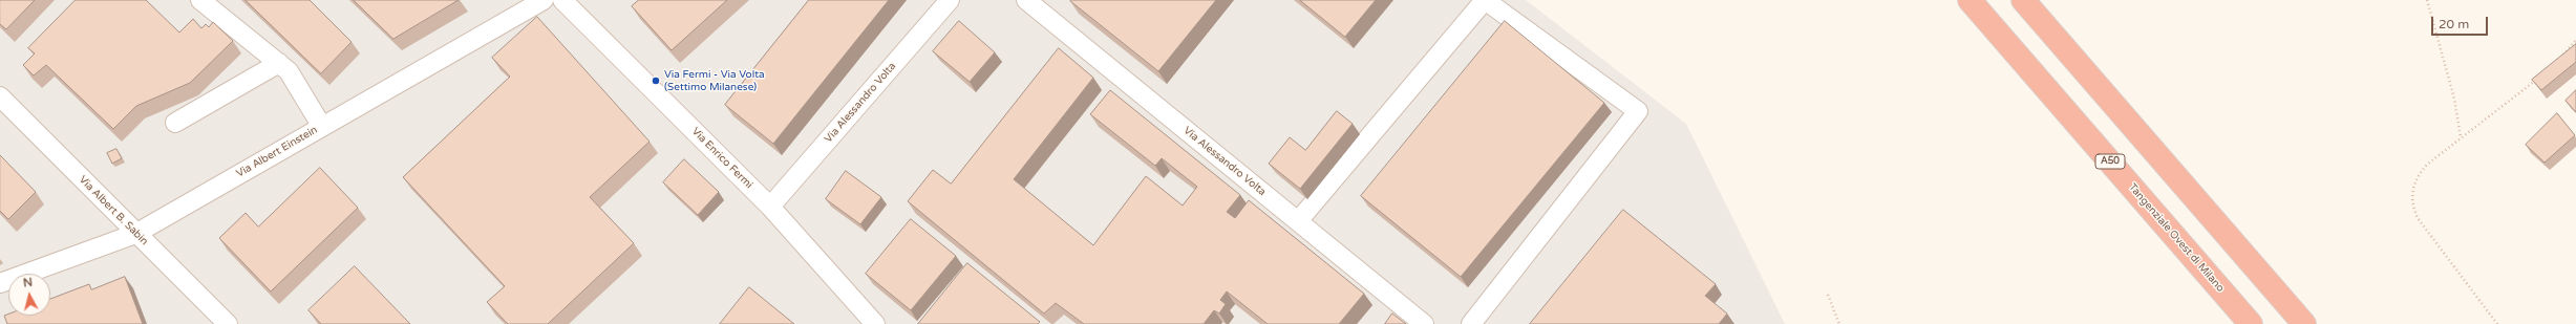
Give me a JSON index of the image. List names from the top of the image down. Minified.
{"streets":{"highway":["A50","Tangenziale Ovest di Milano"],"street":["Via Alessandro Volta","Via Albert Einstein","Via Enrico Fermi","Via Albert B. Sabin"]},"crossings":[["Via Alessandro Volta","Via Enrico Fermi"],["Via Albert Einstein","Via Albert B. Sabin"]],"places":["Via Fermi - Via Volta (Settimo Milanese)"],"scale_bar":"20 m","north":"top"}
